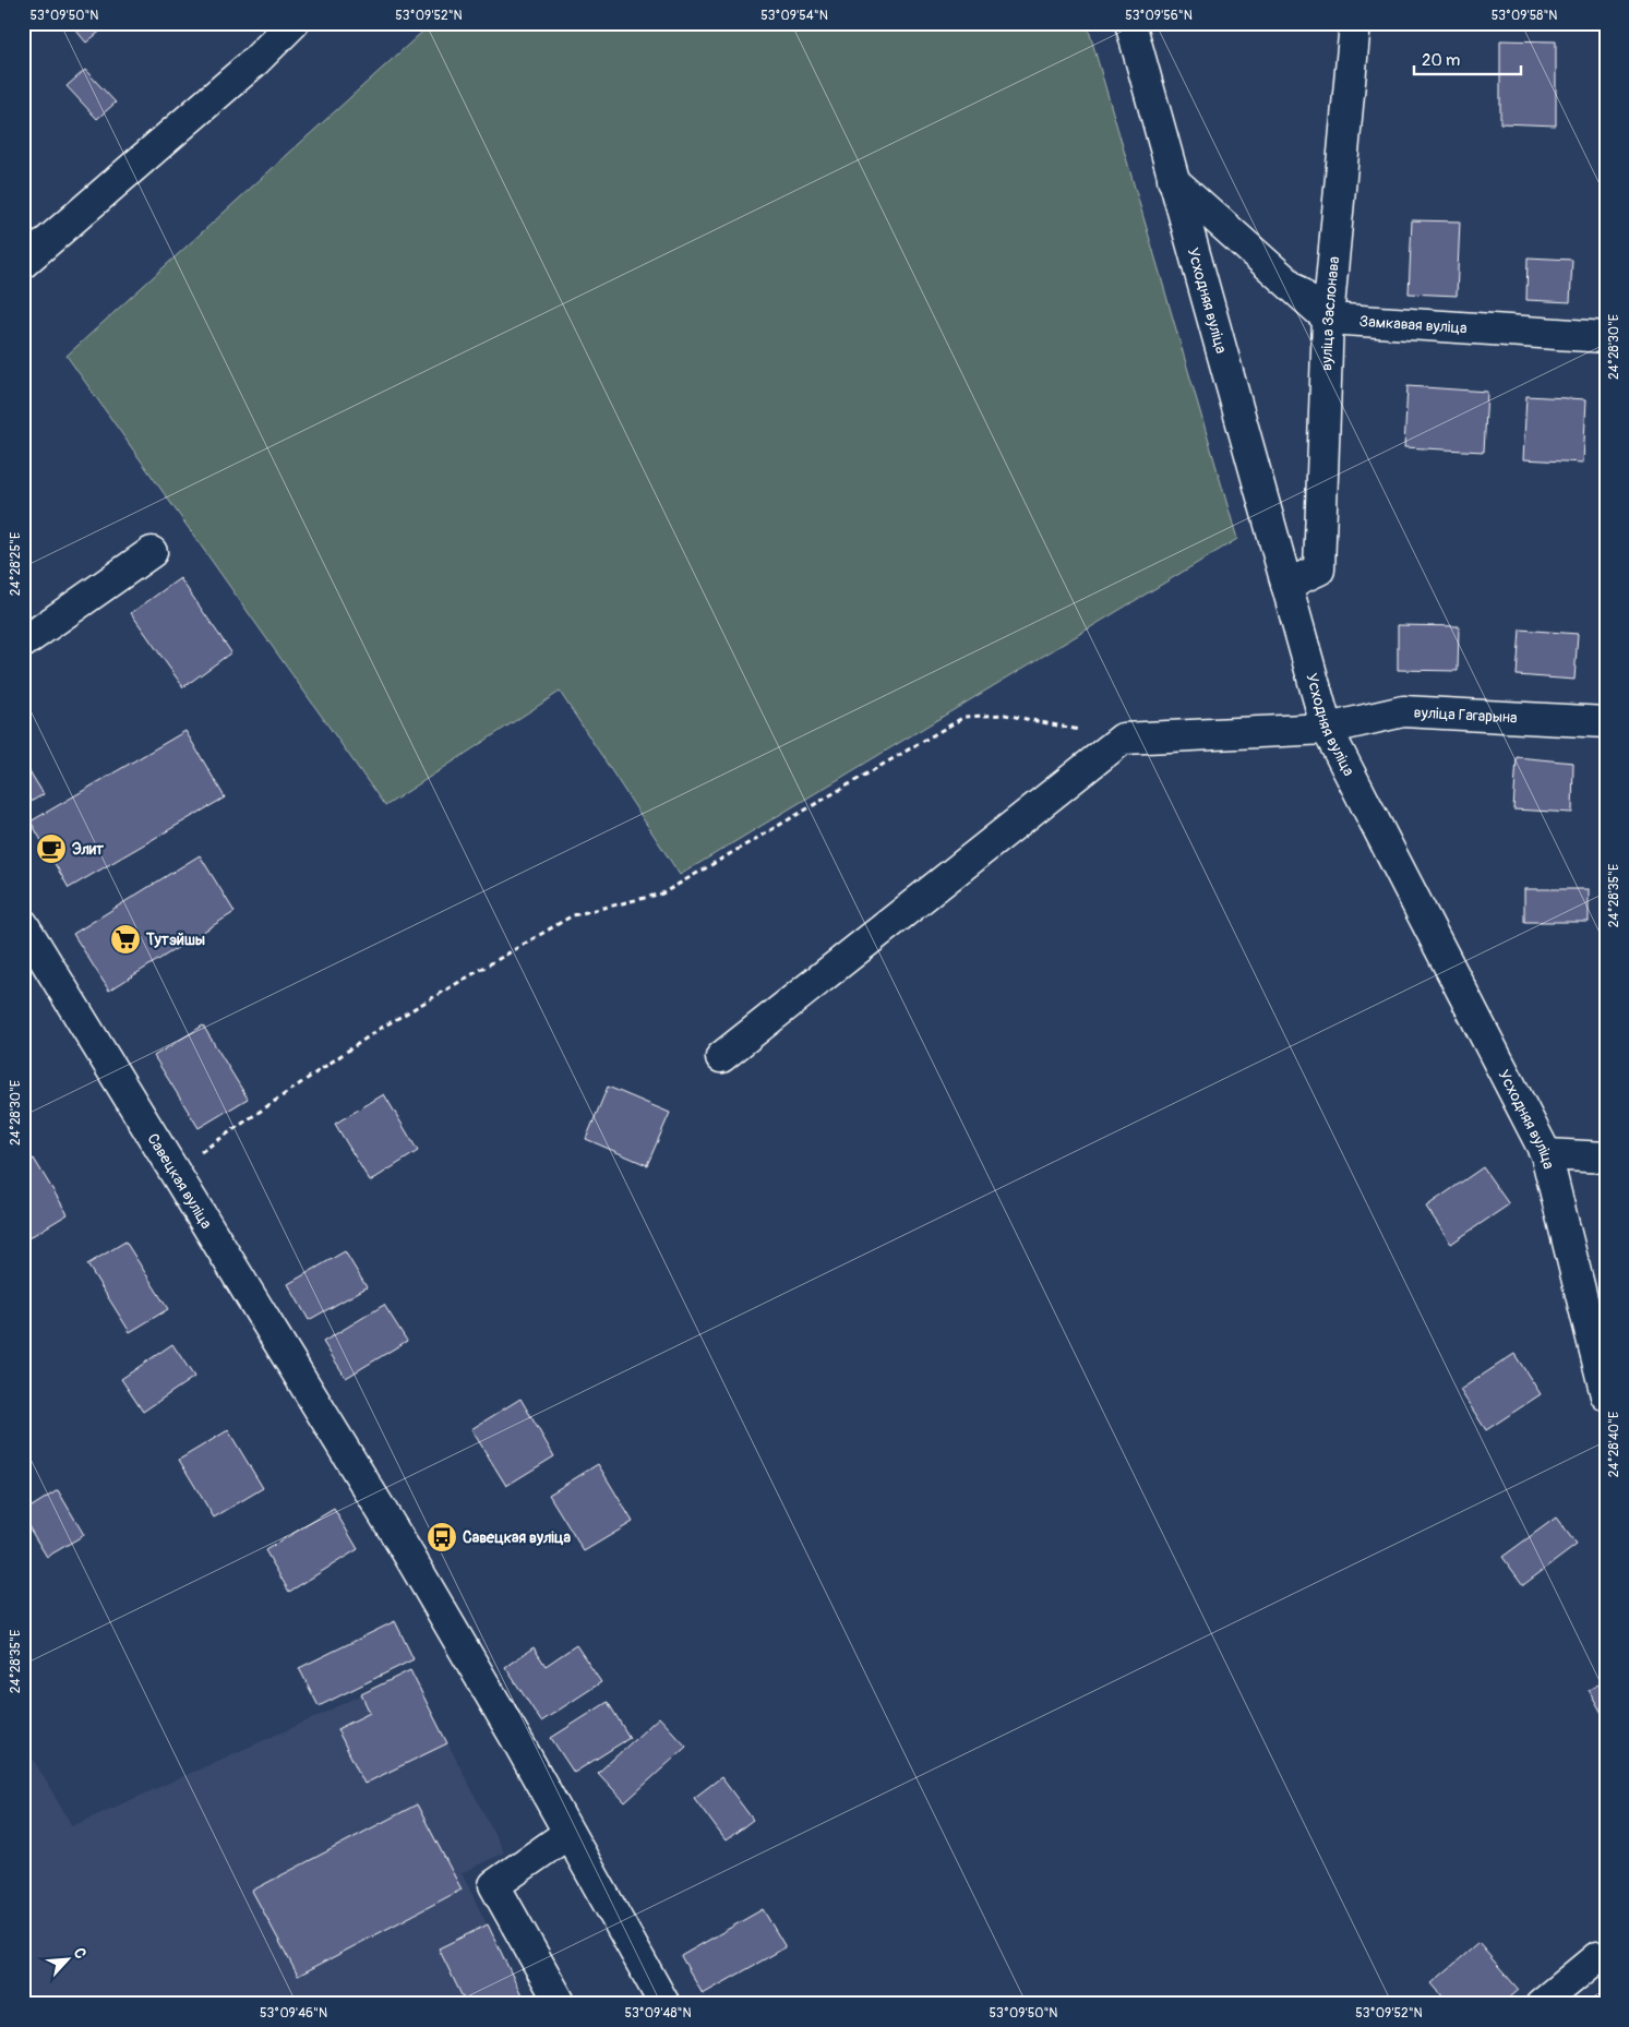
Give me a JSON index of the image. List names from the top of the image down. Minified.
{"streets":{"street":["Усходняя вуліца","вуліца Заслонава","Замкавая вуліца","вуліца Гагарына","Савецкая вуліца"]},"crossings":[["Усходняя вуліца","вуліца Заслонава"],["Усходняя вуліца","вуліца Гагарына"],["вуліца Заслонава","Замкавая вуліца"]],"places":{"cafe":["Элит"],"supermarket":["Тутэйшы"],"bus stop":["Савецкая вуліца"]},"scale_bar":"20 m","north":"top right","coordinates":["53°09'50\"N","53°09'52\"N","53°09'54\"N","53°09'56\"N","53°09'58\"N","24°28'30\"E","24°28'25\"E","24°28'35\"E","24°28'40\"E","53°09'46\"N","53°09'48\"N"]}
